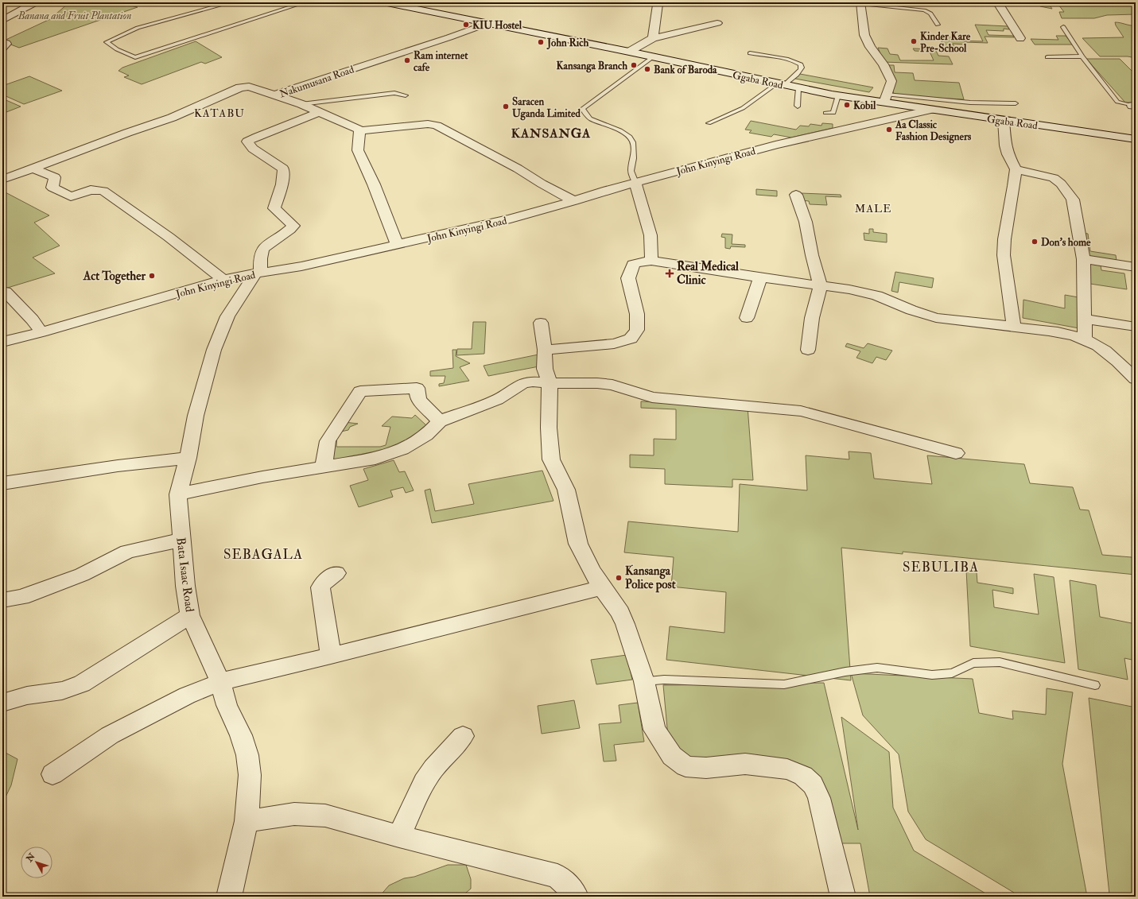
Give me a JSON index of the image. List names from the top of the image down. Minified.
{"streets":{"main road":["Ggaba Road"],"street":["Nakumusana Road","John Kinyingi Road","Bata Isaac Road"]},"crossings":[["Ggaba Road","Nakumusana Road"],["Ggaba Road","John Kinyingi Road"],["John Kinyingi Road","Bata Isaac Road"]],"districts":["KATABU","KANSANGA","MALE","SEBAGALA","SEBULIBA"],"parks":["Banana and Fruit Plantation"],"places":{"other":["KIU Hostel","Kinder Kare Pre-School","John Rich","Ram internet cafe","Kansanga Branch","Bank of Baroda","Kobil","Saracen Uganda Limited","Aa Classic Fashion Designers","Don's home","Act Together","Kansanga Police post"],"health":["Real Medical Clinic"]},"north":"top left"}
